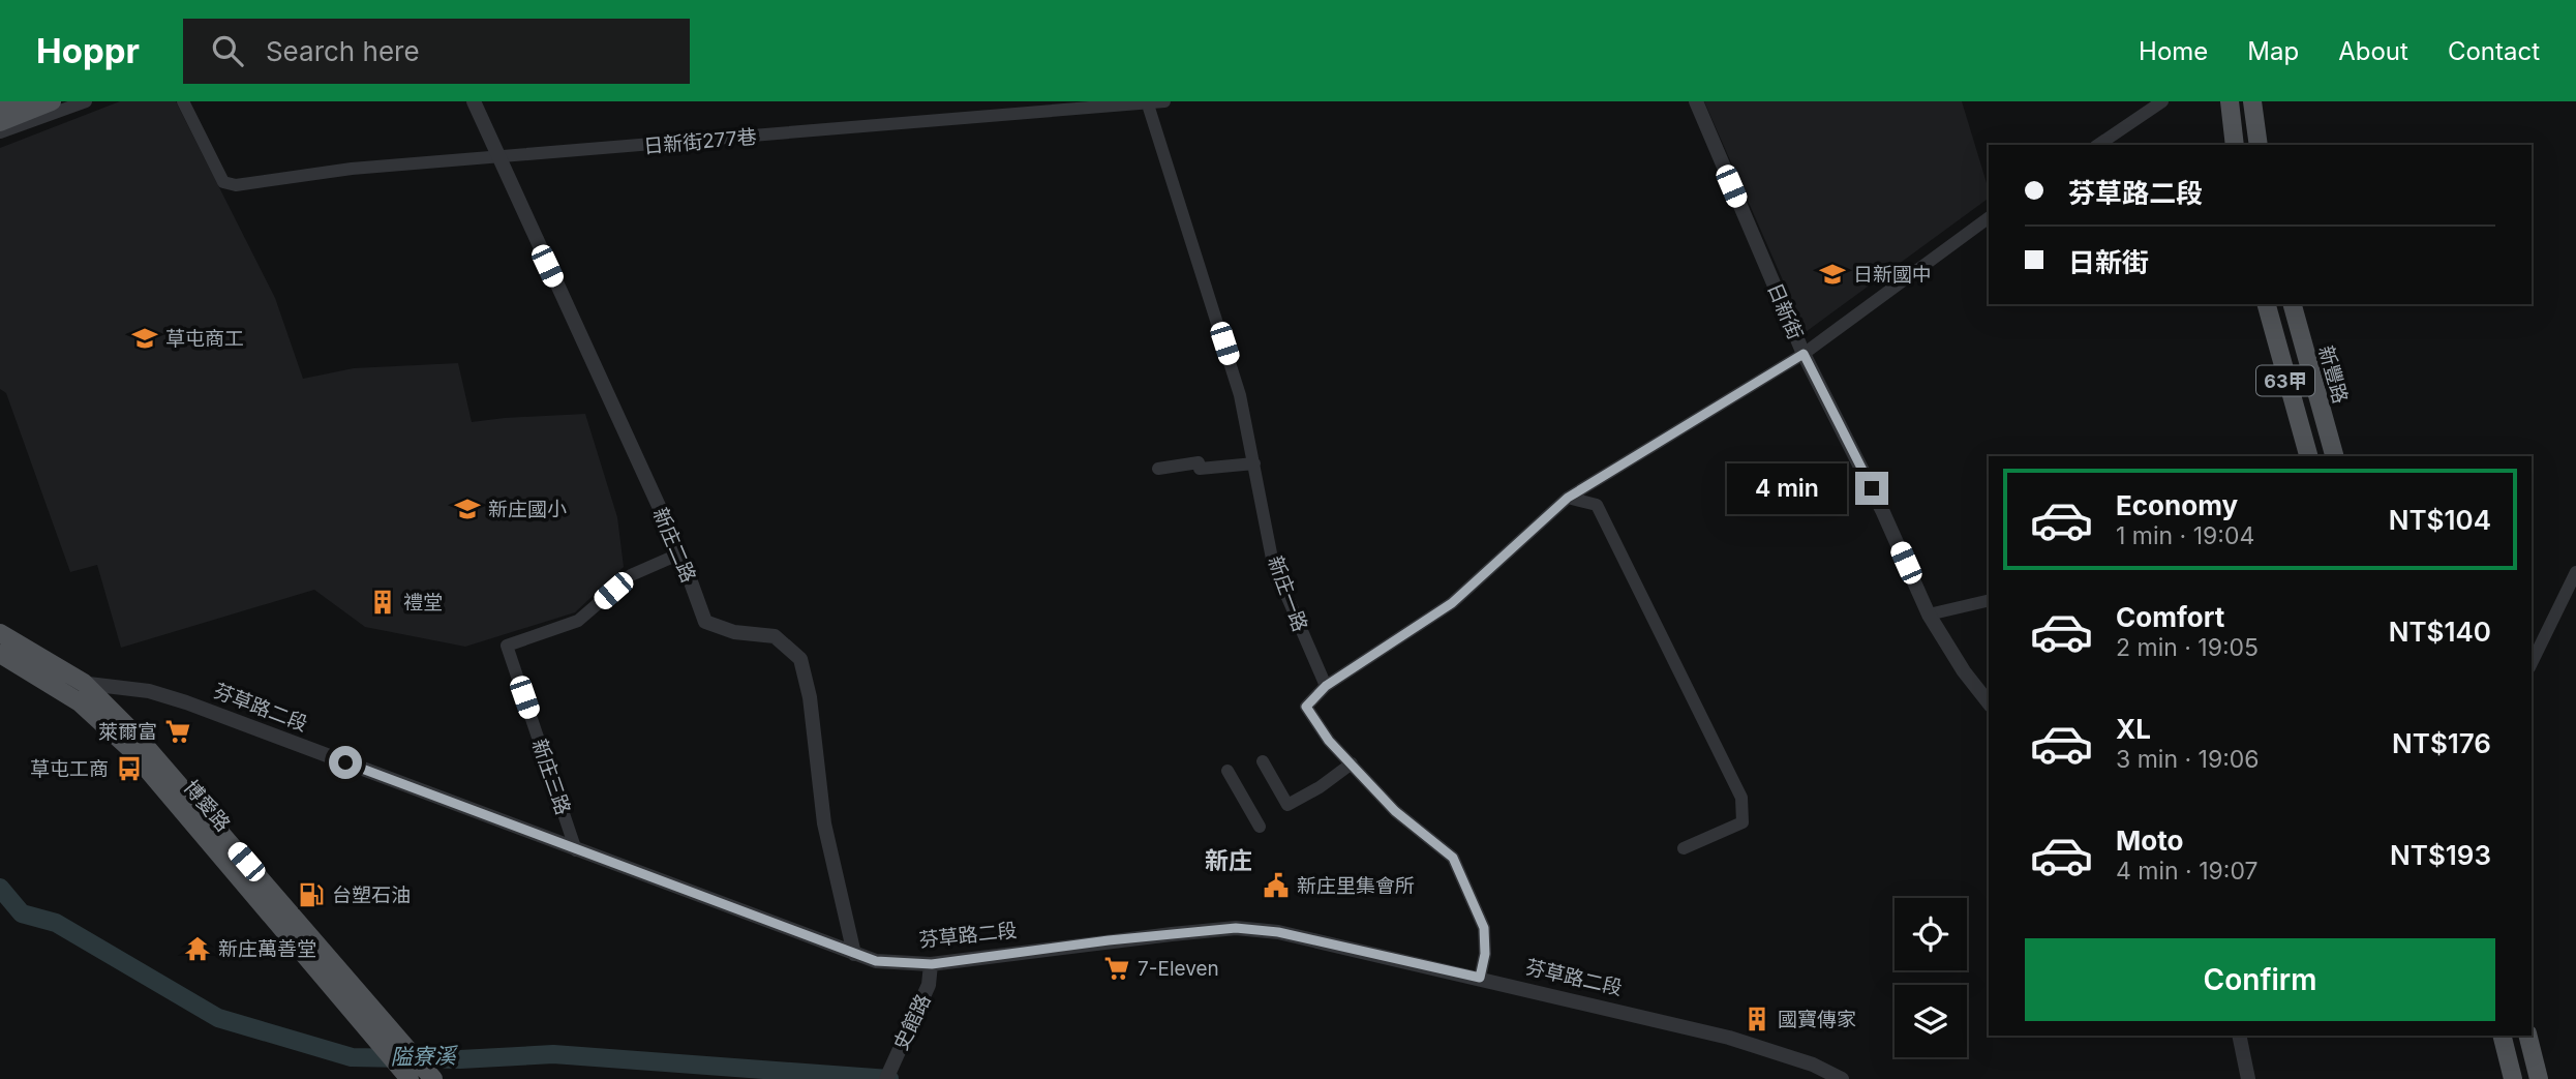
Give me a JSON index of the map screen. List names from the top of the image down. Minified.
{"streets":{"main road":["新豐路","63甲","芬草路二段","博愛路"],"street":["日新街277巷","日新街","新庄二路","新庄一路","新庄三路","史館路"]},"crossings":[["日新街277巷","新庄二路"],["日新街277巷","新庄一路"],["新庄二路","芬草路二段"],["新庄二路","新庄三路"],["芬草路二段","新庄三路"],["芬草路二段","博愛路"],["芬草路二段","史館路"]],"districts":["新庄"],"water":["隘寮溪"],"places":{"school or university":["日新國中","草屯商工","新庄國小"],"building":["禮堂","國寶傳家"],"supermarket":["萊爾富","7-Eleven"],"bus stop":["草屯工商"],"public building":["新庄里集會所"],"fuel station":["台塑石油"],"temple":["新庄萬善堂"]},"page":{"header":"Hoppr","search":"Search here","nav":["Home","Map","About","Contact"],"banner":["芬草路二段","日新街"],"bubble":"4 min","list":[{"name":"Economy","note":"1 min · 19:04","value":"NT$104"},{"name":"Comfort","note":"2 min · 19:05","value":"NT$140"},{"name":"XL","note":"3 min · 19:06","value":"NT$176"},{"name":"Moto","note":"4 min · 19:07","value":"NT$193"}],"buttons":"Confirm"}}
